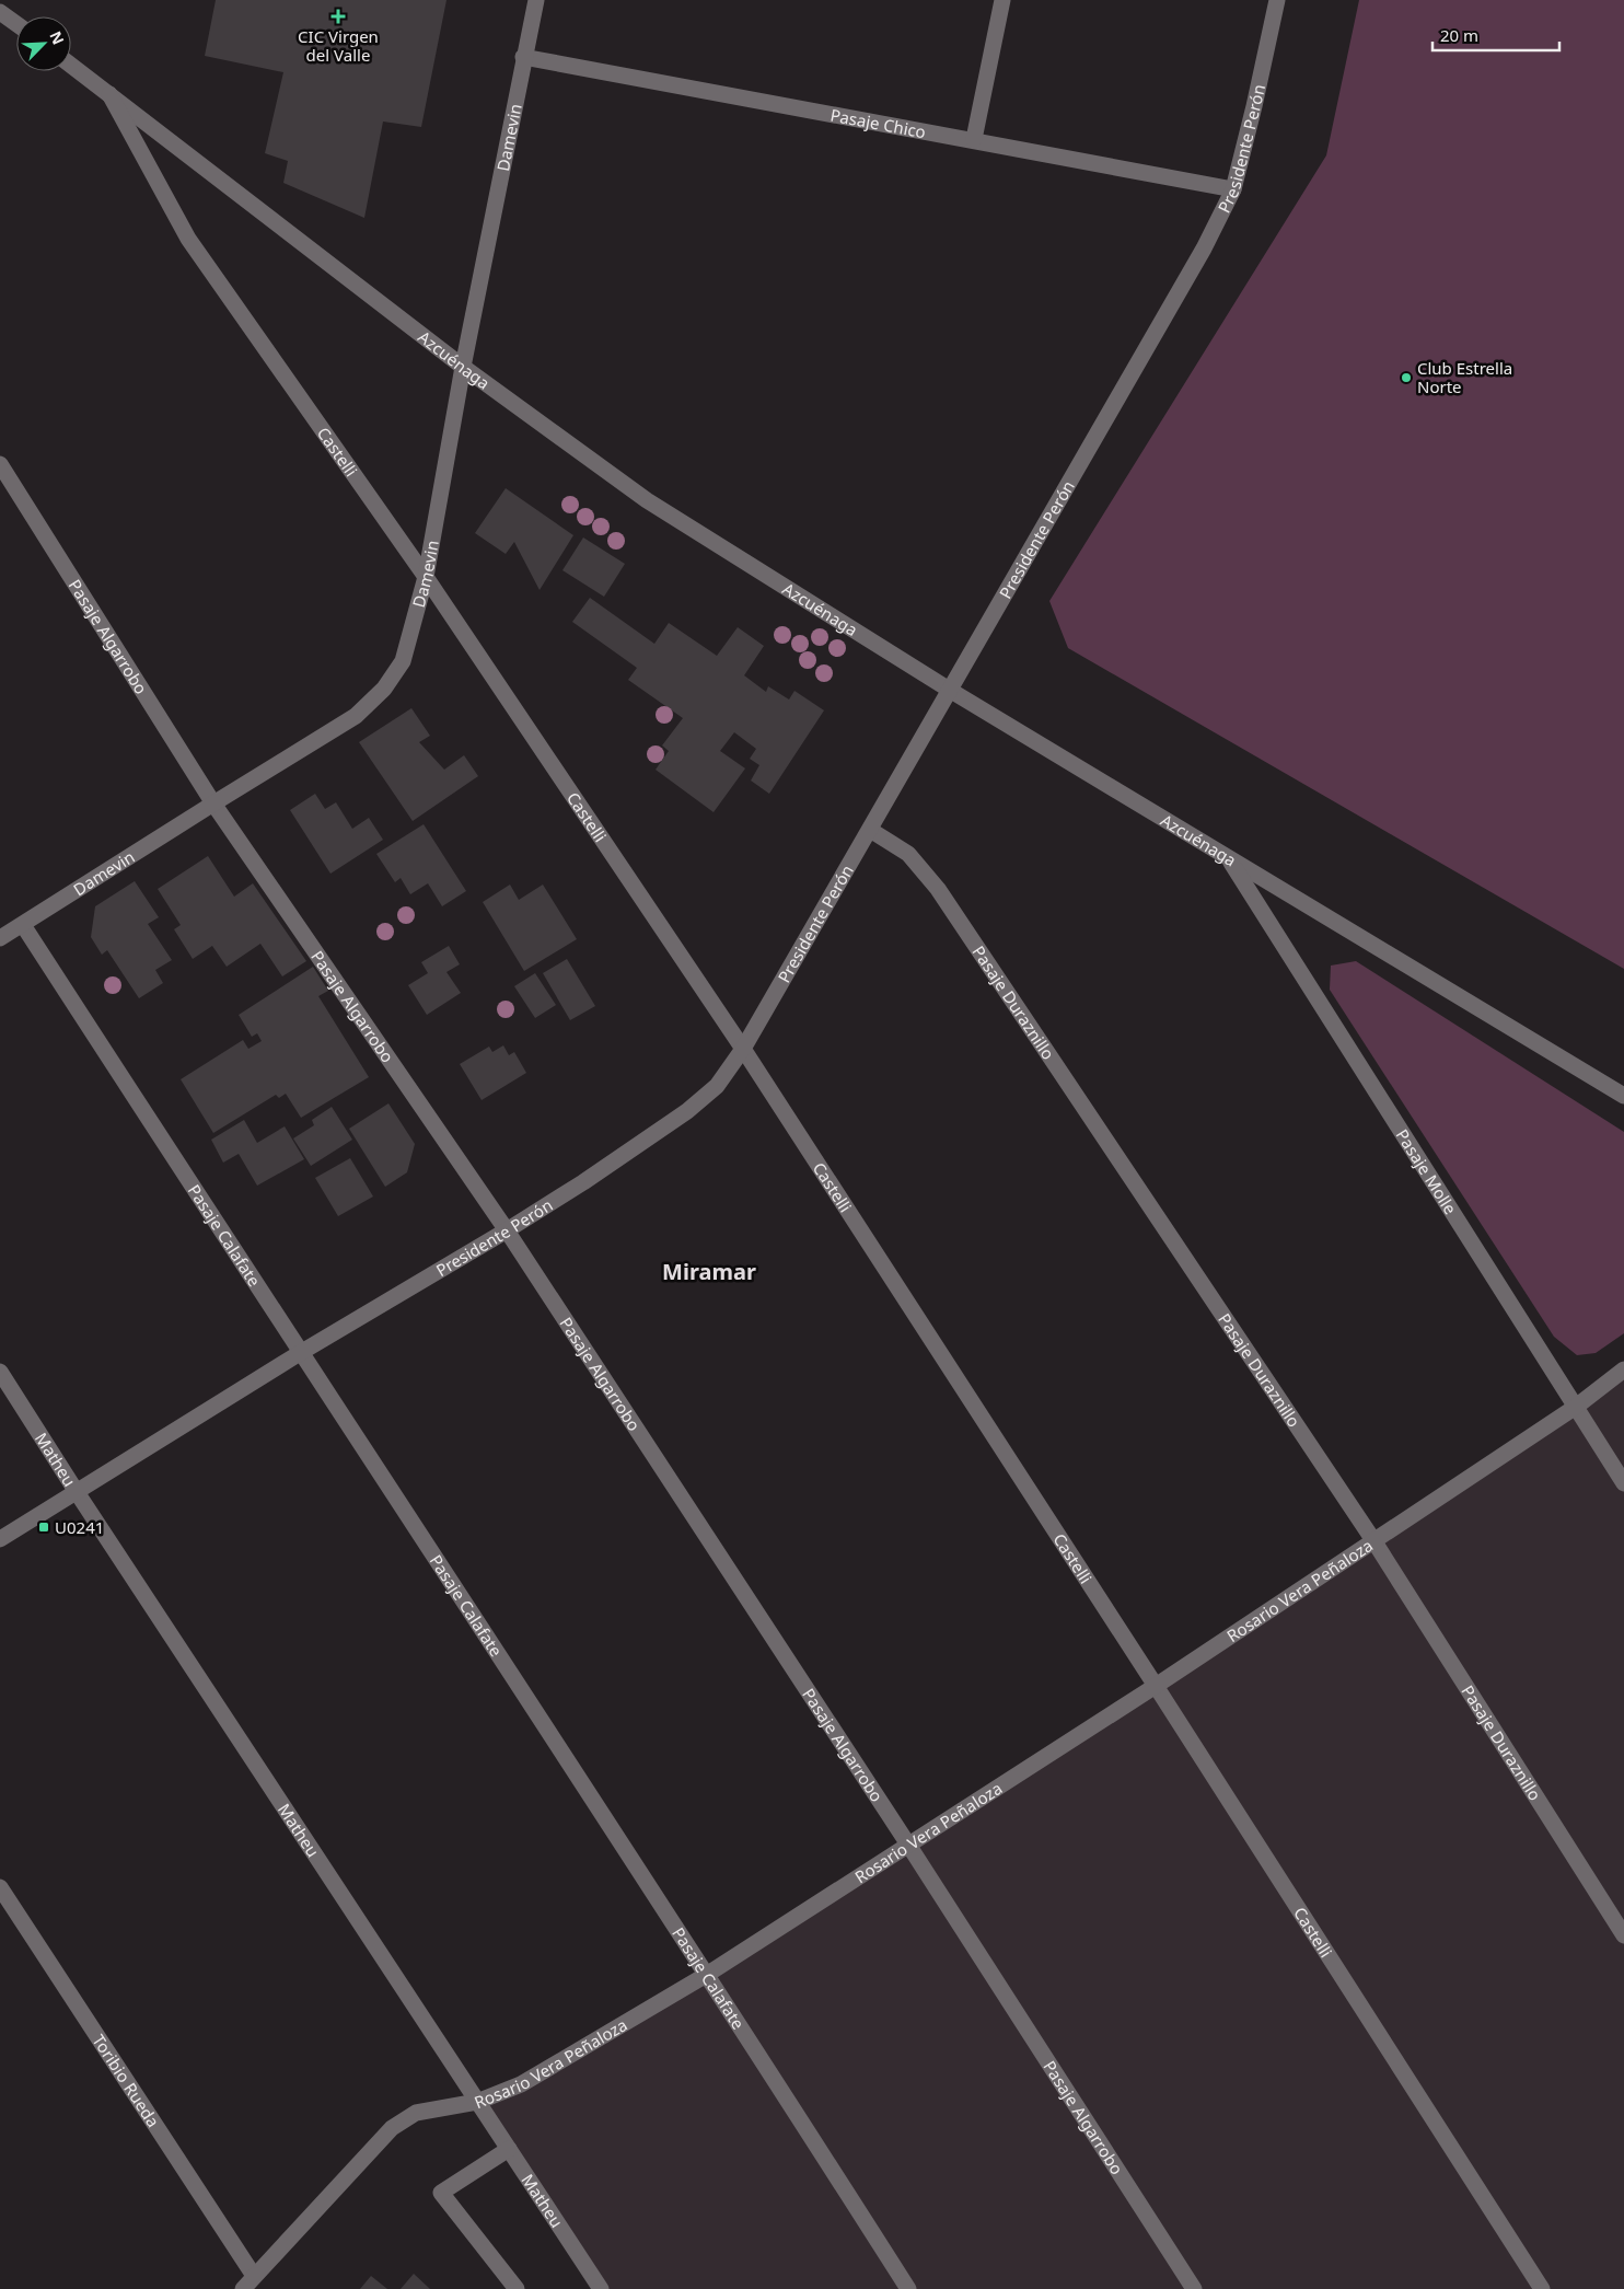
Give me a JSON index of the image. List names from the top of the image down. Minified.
{"streets":{"street":["Pasaje Chico","Damevin","Presidente Perón","Azcuénaga","Castelli","Pasaje Algarrobo","Pasaje Duraznillo","Pasaje Molle","Pasaje Calafate","Matheu","Rosario Vera Peñaloza","Toribio Rueda"]},"crossings":[["Pasaje Chico","Damevin"],["Pasaje Chico","Presidente Perón"],["Damevin","Azcuénaga"],["Damevin","Castelli"],["Damevin","Pasaje Algarrobo"],["Damevin","Pasaje Calafate"],["Presidente Perón","Azcuénaga"],["Presidente Perón","Castelli"],["Presidente Perón","Pasaje Algarrobo"],["Presidente Perón","Pasaje Duraznillo"],["Presidente Perón","Pasaje Calafate"],["Presidente Perón","Matheu"],["Azcuénaga","Castelli"],["Azcuénaga","Pasaje Molle"],["Castelli","Rosario Vera Peñaloza"],["Pasaje Algarrobo","Rosario Vera Peñaloza"],["Pasaje Duraznillo","Rosario Vera Peñaloza"],["Pasaje Molle","Rosario Vera Peñaloza"],["Pasaje Calafate","Rosario Vera Peñaloza"],["Matheu","Rosario Vera Peñaloza"],["Rosario Vera Peñaloza","Toribio Rueda"]],"districts":["Miramar"],"places":{"health":["CIC Virgen del Valle"],"other":["Club Estrella Norte"],"transit":["U0241"]},"scale_bar":"20 m","north":"top right"}
